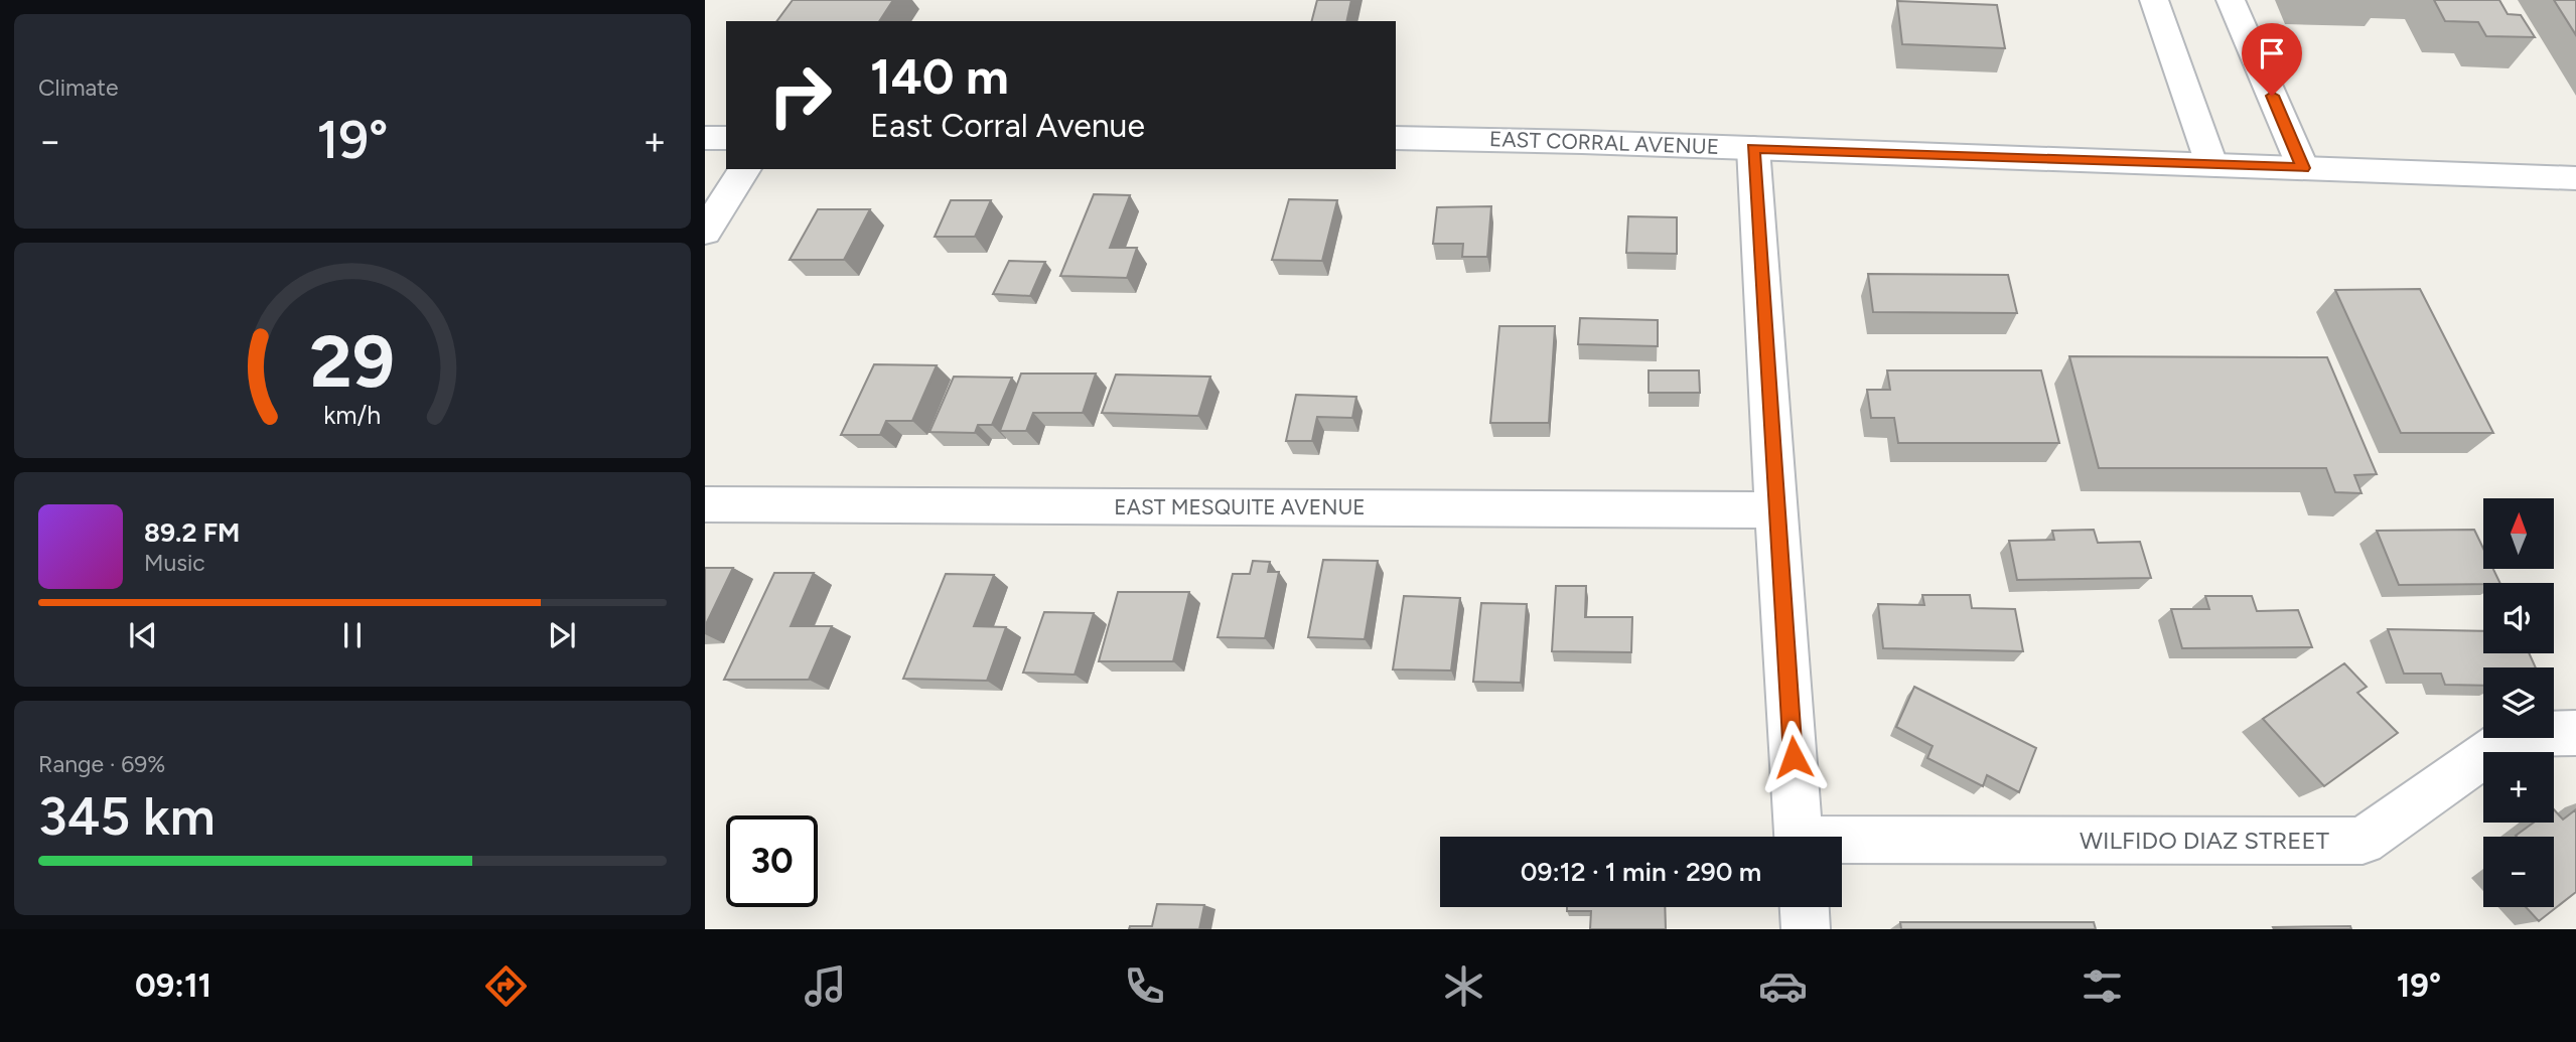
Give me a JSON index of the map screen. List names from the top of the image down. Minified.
{"streets":{"street":["EAST CORRAL AVENUE","EAST MESQUITE AVENUE","WILFIDO DIAZ STREET"]},"north":"top","page":{"tile":["Climate",["Range · 69%","345 km"]],"turn":["140 m","East Corral Avenue"],"heat":["−","19°","+"],"map_buttons":["+","−"],"song":["89.2 FM","Music"],"limit":"30","trip":"09:12 · 1 min · 290 m","tabs":["09:11","19°"],"gauge":["29","km/h"]}}
